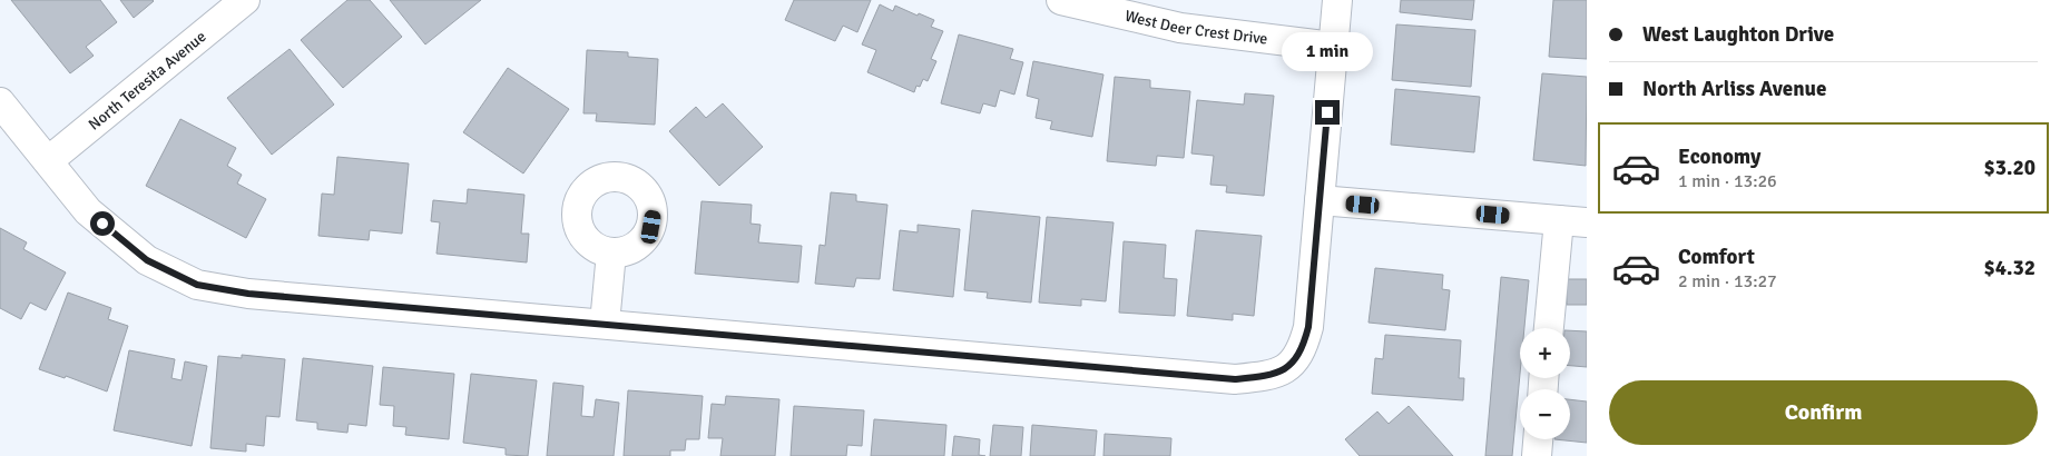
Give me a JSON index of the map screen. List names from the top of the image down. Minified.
{"streets":{"street":["West Deer Crest Drive","North Teresita Avenue"]},"page":{"banner":["West Laughton Drive","North Arliss Avenue"],"bubble":"1 min","list":[{"name":"Economy","note":"1 min · 13:26","value":"$3.20"},{"name":"Comfort","note":"2 min · 13:27","value":"$4.32"}],"map_buttons":["+","−"],"buttons":"Confirm"}}
